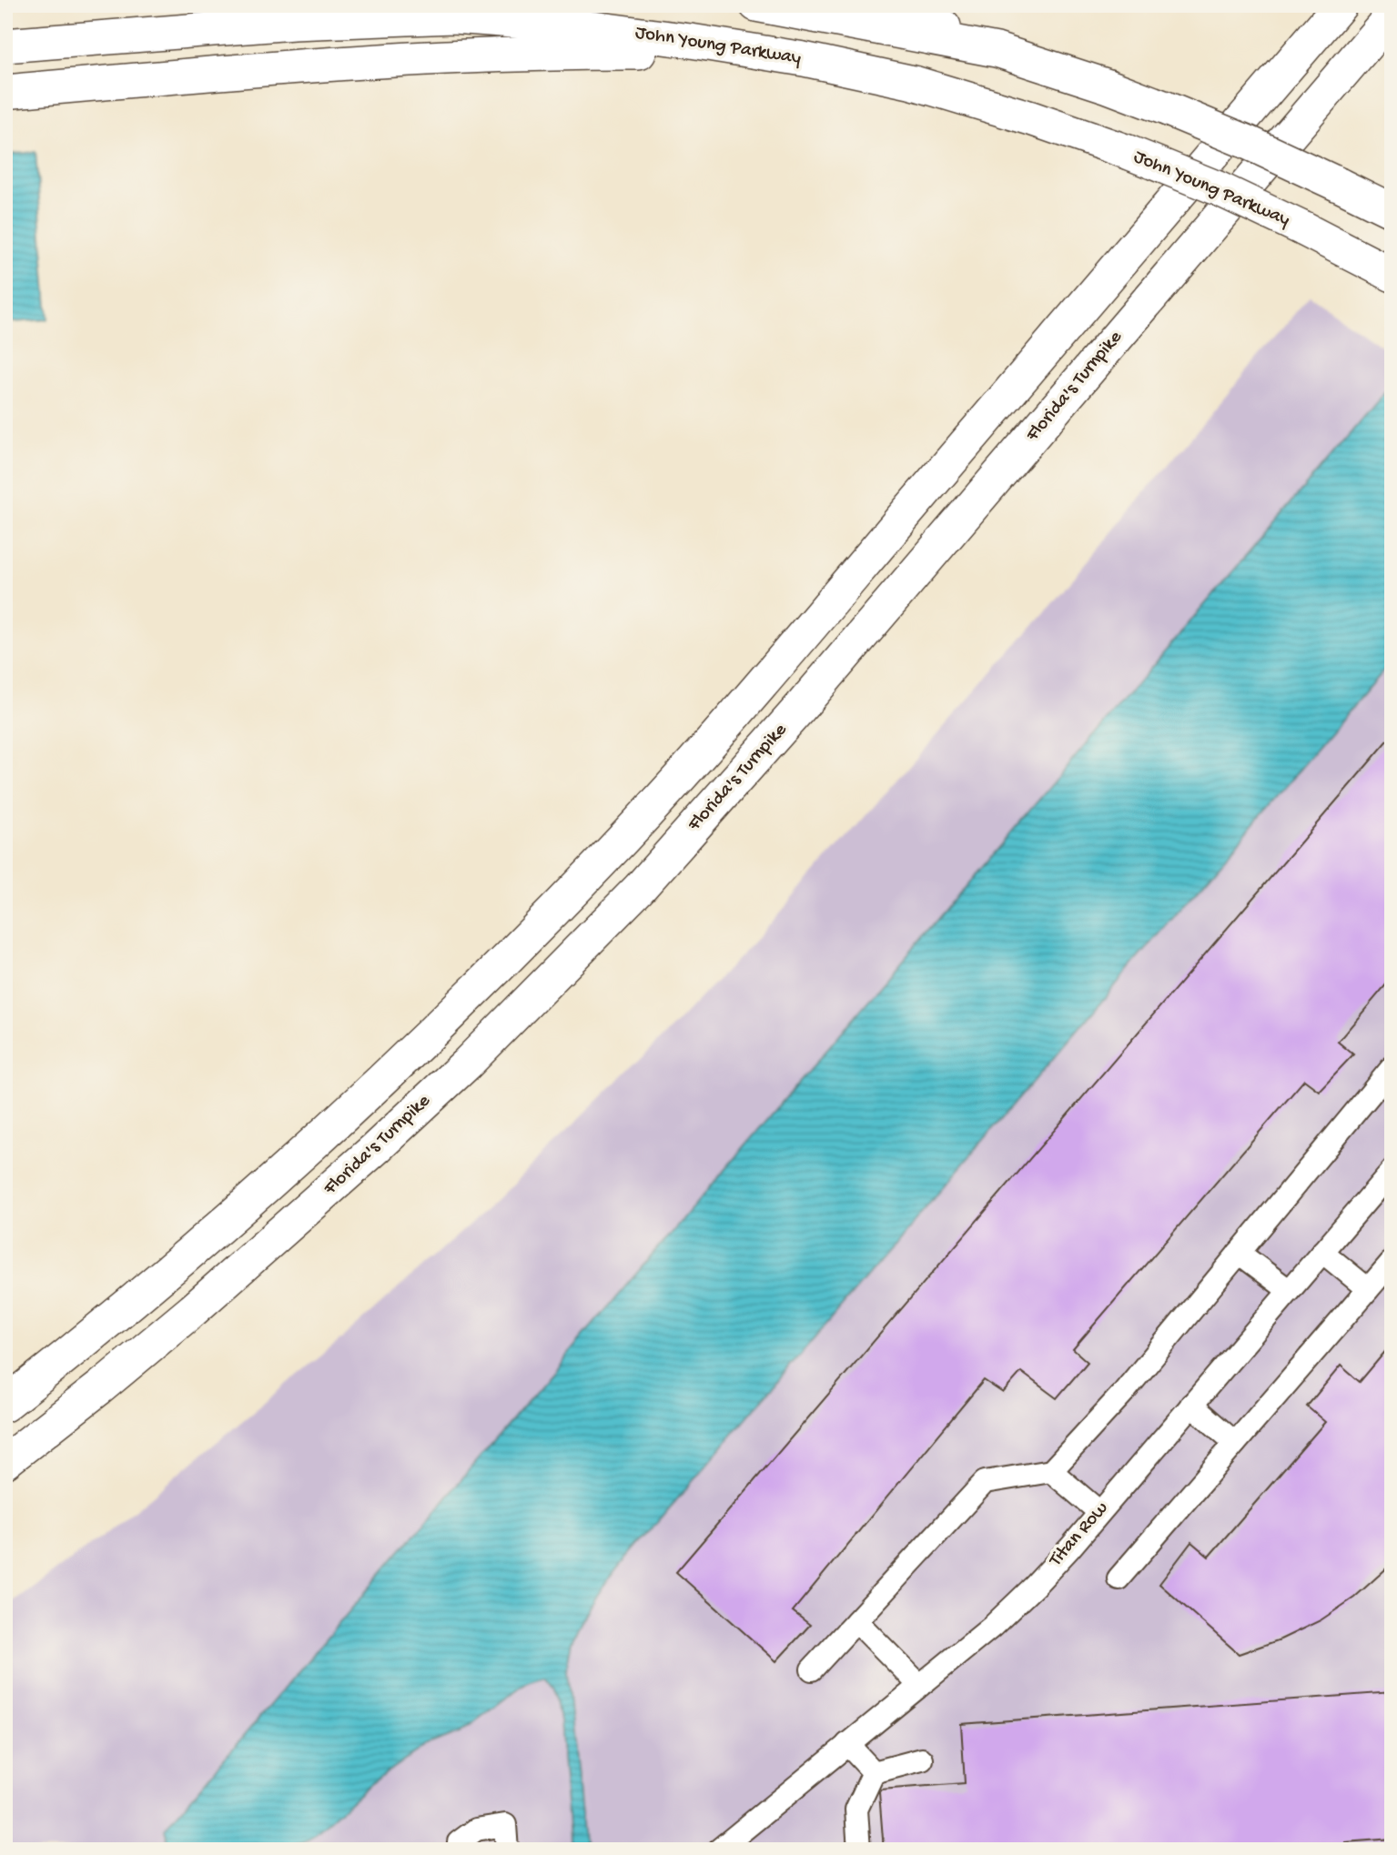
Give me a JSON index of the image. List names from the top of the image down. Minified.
{"streets":{"highway":["John Young Parkway","Florida's Turnpike"],"street":["Titan Row"]}}
